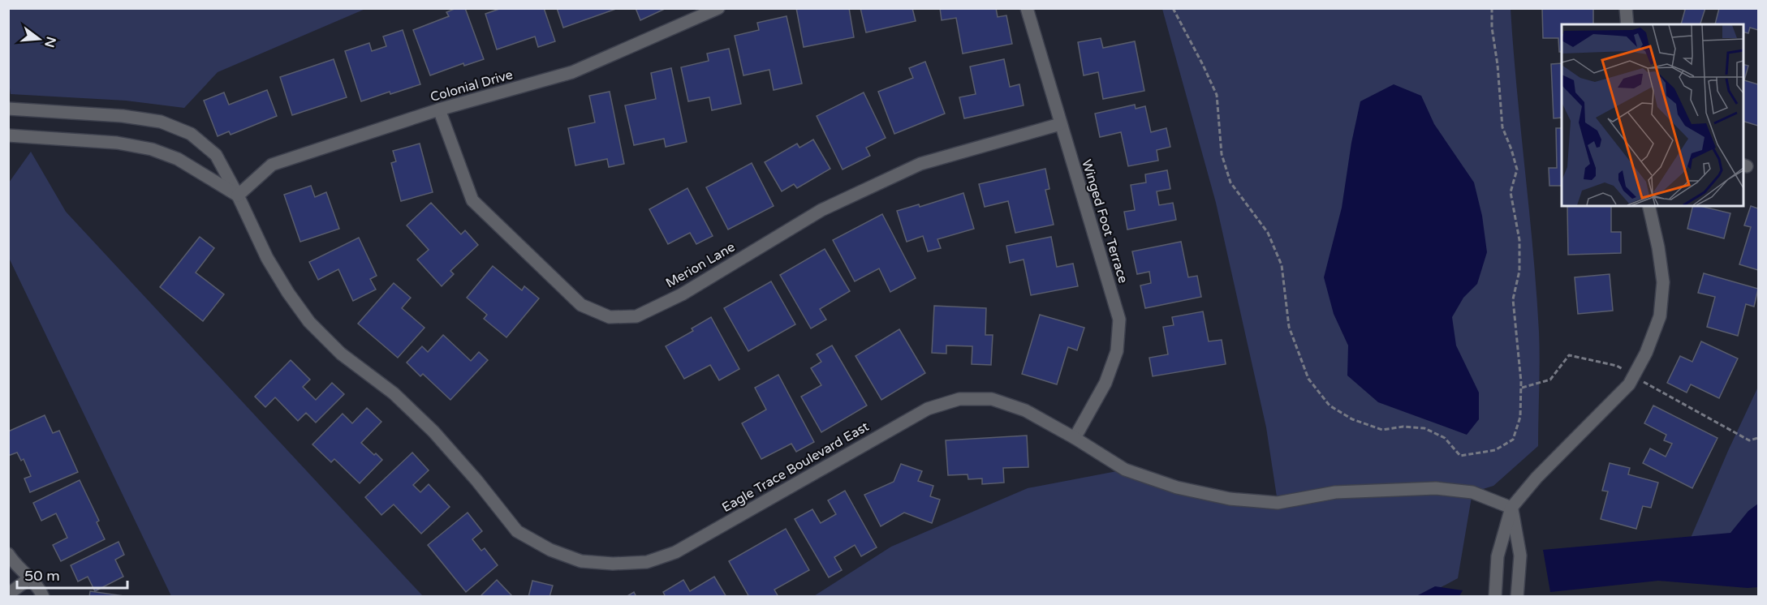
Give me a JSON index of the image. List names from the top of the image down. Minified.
{"streets":{"street":["Colonial Drive","Winged Foot Terrace","Merion Lane","Eagle Trace Boulevard East"]},"crossings":[["Colonial Drive","Merion Lane"],["Colonial Drive","Eagle Trace Boulevard East"],["Winged Foot Terrace","Merion Lane"],["Winged Foot Terrace","Eagle Trace Boulevard East"]],"scale_bar":"50 m","north":"right"}
